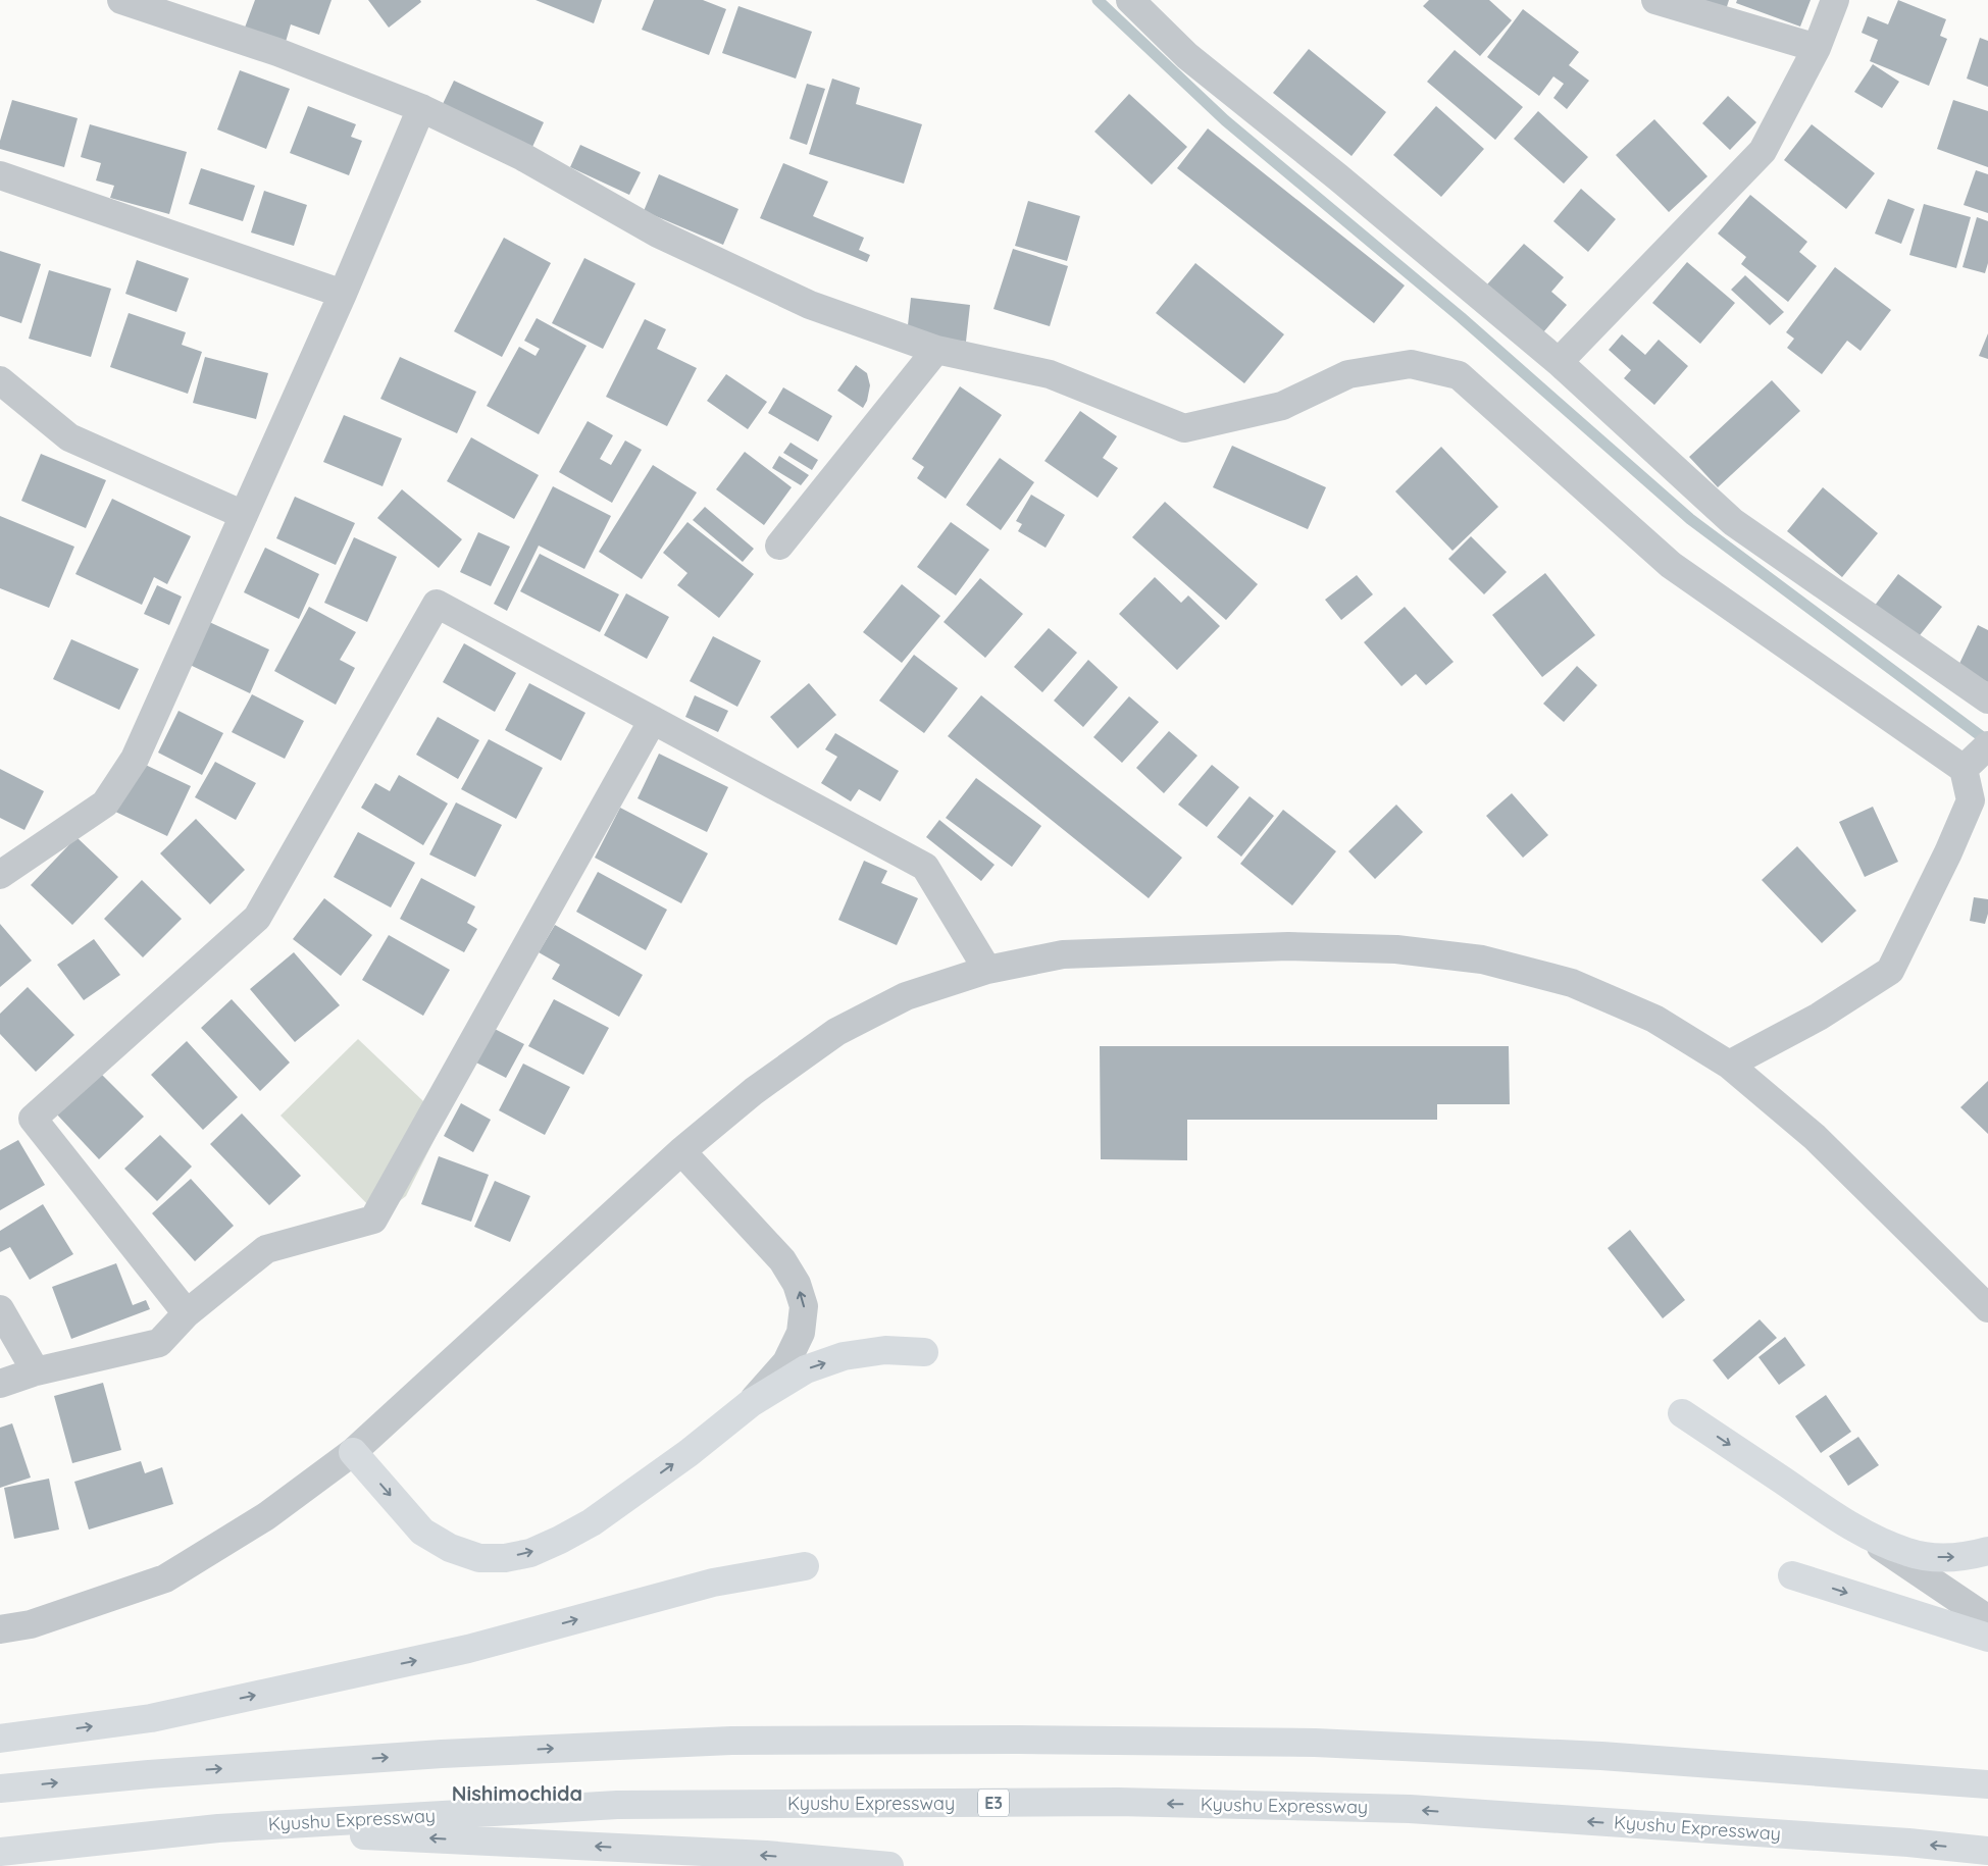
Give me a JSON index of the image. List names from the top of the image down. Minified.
{"streets":{"highway":["E3","Kyushu Expressway"]},"districts":["Nishimochida"]}
